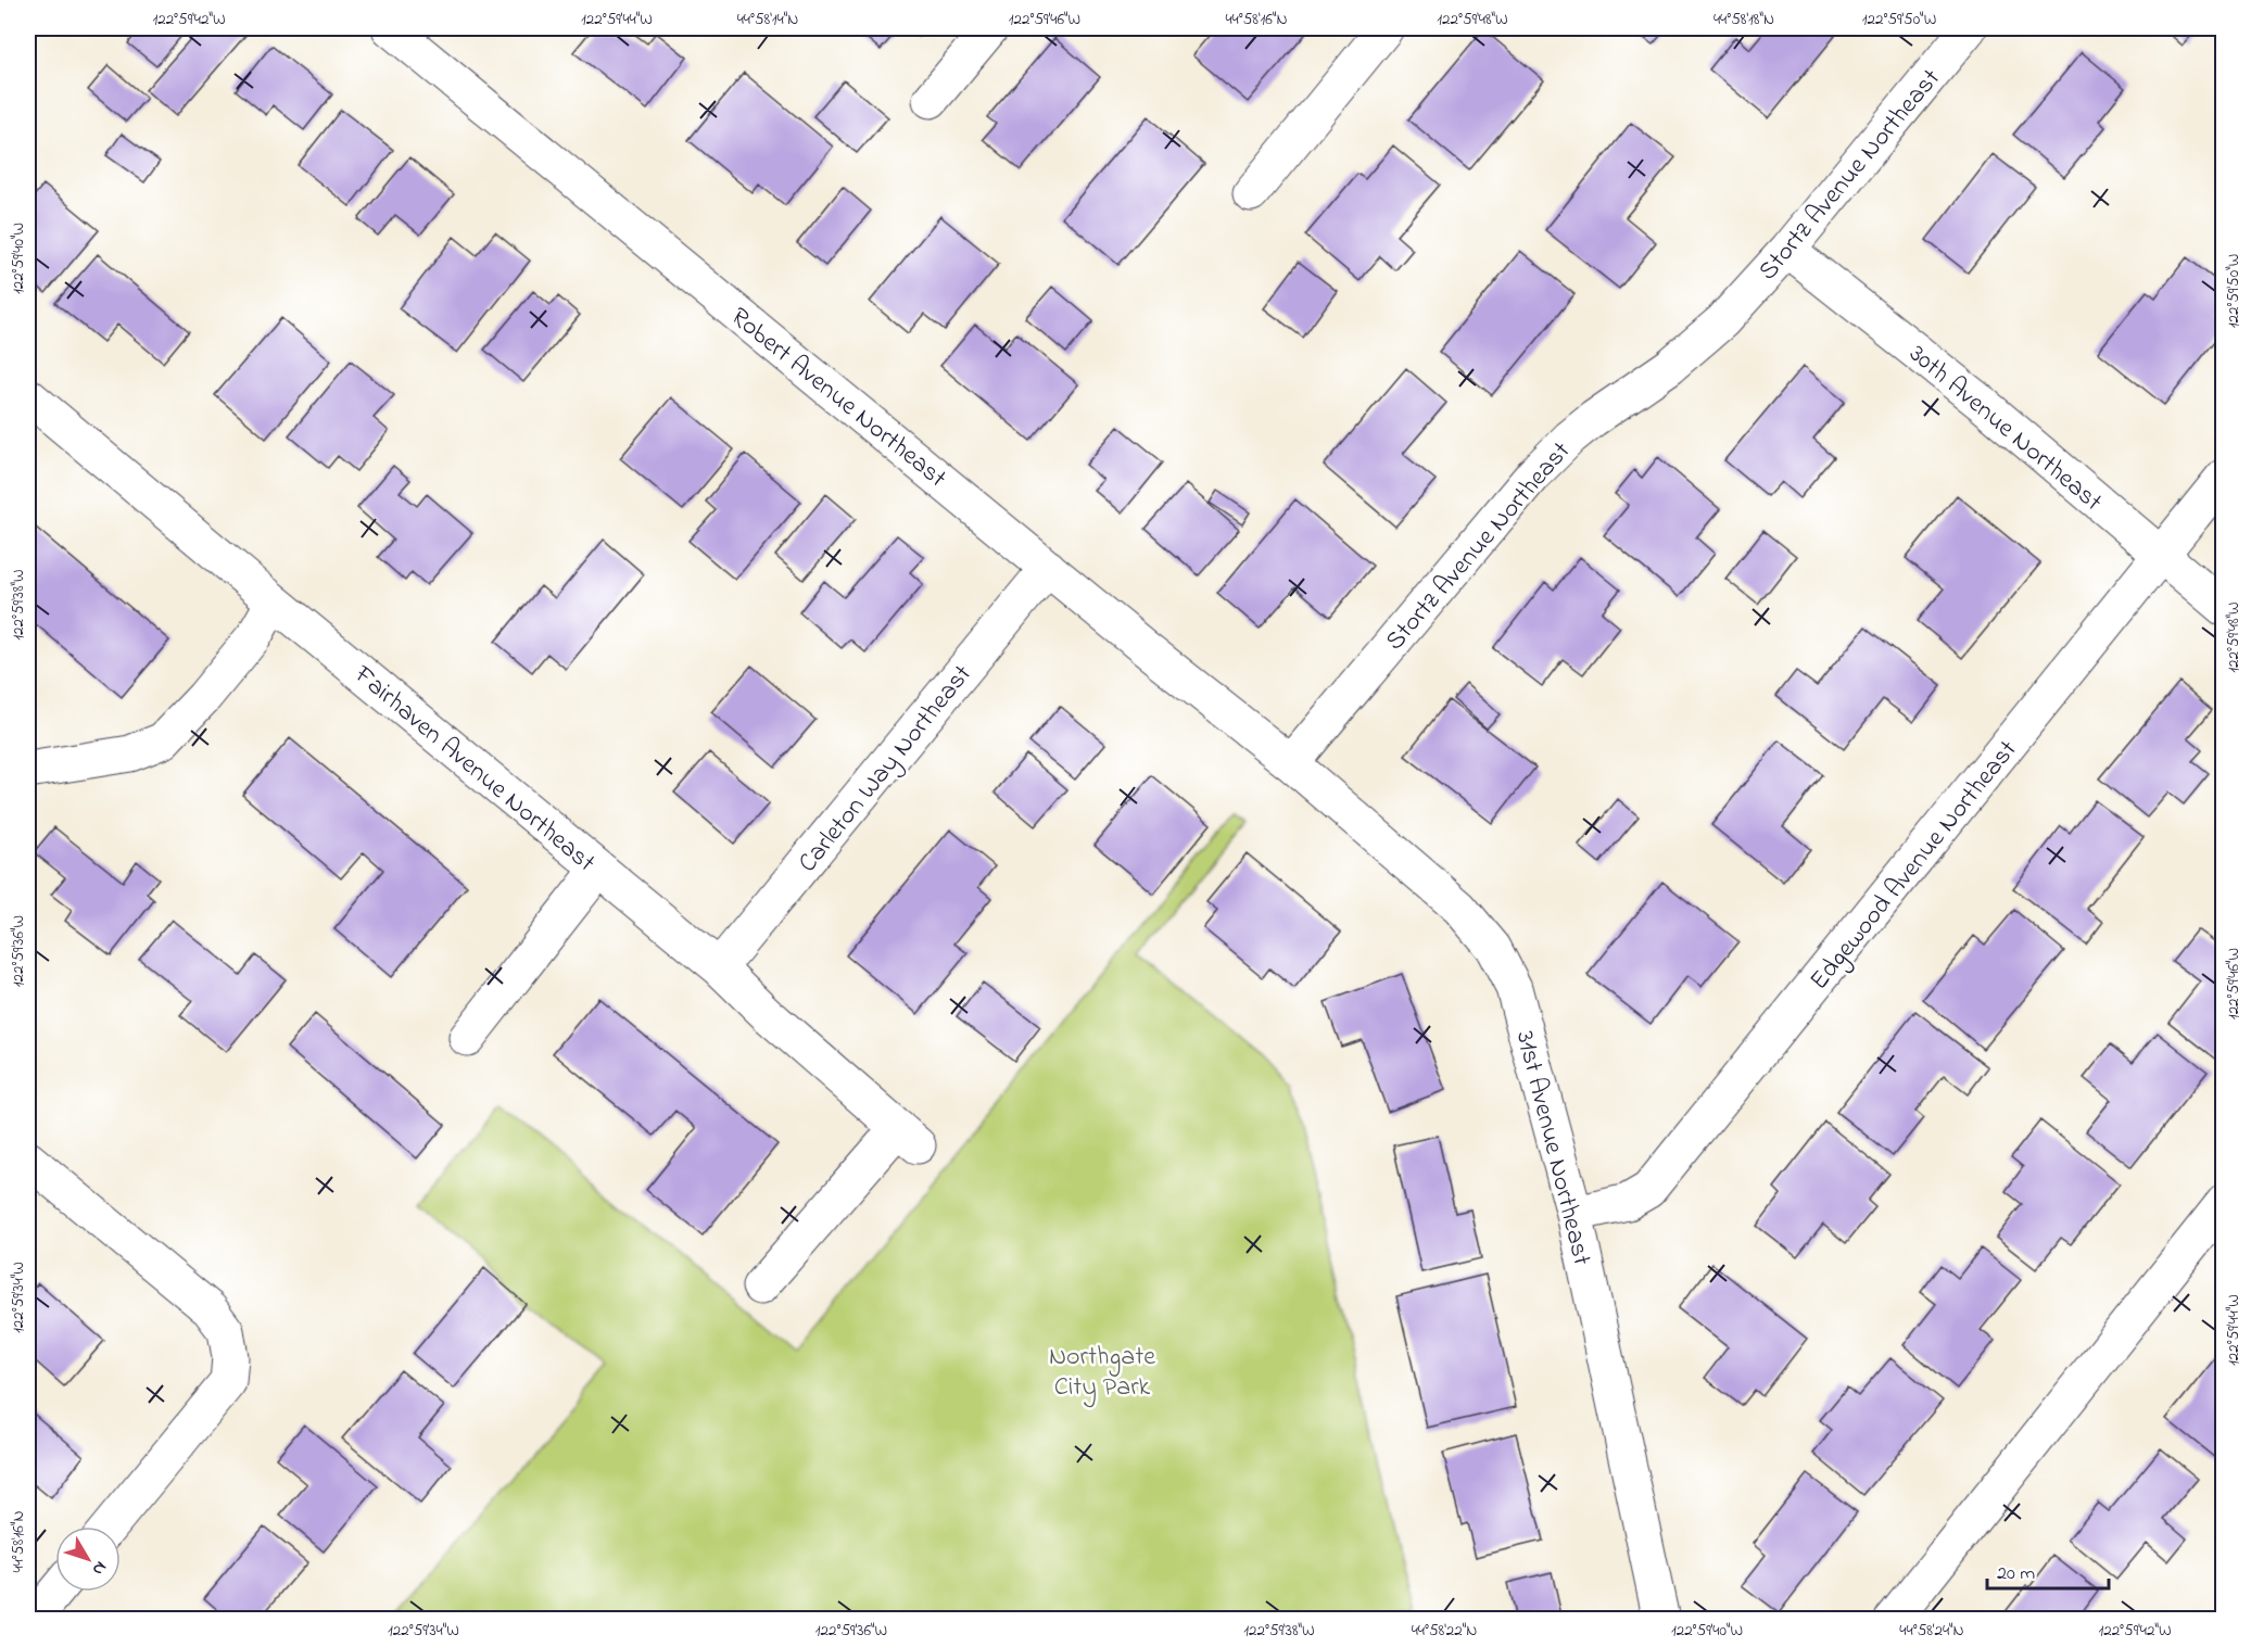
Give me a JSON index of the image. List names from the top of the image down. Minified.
{"streets":{"street":["Stortz Avenue Northeast","Robert Avenue Northeast","30th Avenue Northeast","Fairhaven Avenue Northeast","Carleton Way Northeast","Edgewood Avenue Northeast","31st Avenue Northeast"]},"crossings":[["Stortz Avenue Northeast","Robert Avenue Northeast"],["Stortz Avenue Northeast","30th Avenue Northeast"],["Stortz Avenue Northeast","31st Avenue Northeast"],["Robert Avenue Northeast","Carleton Way Northeast"],["Robert Avenue Northeast","31st Avenue Northeast"],["30th Avenue Northeast","Edgewood Avenue Northeast"],["Fairhaven Avenue Northeast","Carleton Way Northeast"],["Edgewood Avenue Northeast","31st Avenue Northeast"]],"parks":["Northgate City Park"],"scale_bar":"20 m","north":"bottom right","coordinates":["122°59'42\"W","122°59'44\"W","44°58'14\"N","122°59'46\"W","44°58'16\"N","122°59'48\"W","44°58'18\"N","122°59'50\"W","122°59'40\"W","122°59'38\"W","122°59'36\"W","122°59'34\"W","44°58'22\"N","44°58'24\"N"]}
